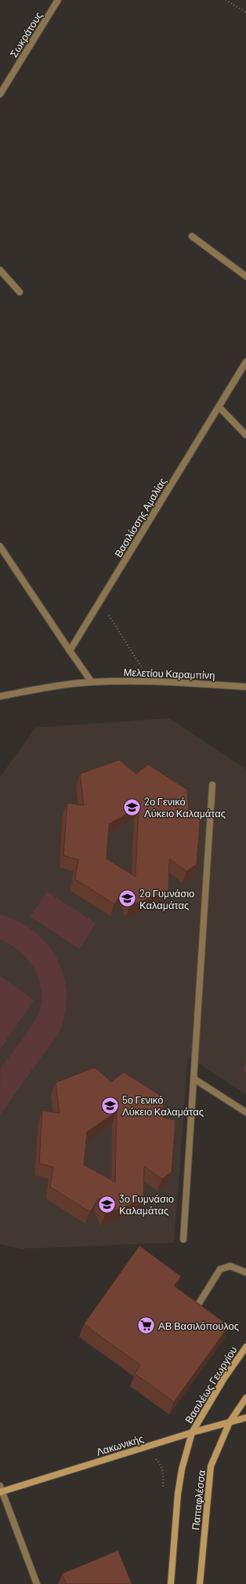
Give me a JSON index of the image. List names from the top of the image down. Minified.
{"streets":{"main road":["Βασιλέως Γεωργίου","Λακωνικής","Παπαφλέσσα"],"street":["Σωκράτους","Βασιλίσσης Αμαλίας","Μελετίου Καραμπίνη"]},"crossings":[["Βασιλέως Γεωργίου","Λακωνικής"],["Βασιλέως Γεωργίου","Παπαφλέσσα"],["Λακωνικής","Παπαφλέσσα"]],"places":{"school or university":["2ο Γενικό Λύκειο Καλαμάτας","2ο Γυμνάσιο Καλαμάτας","5ο Γενικό Λύκειο Καλαμάτας","3ο Γυμνάσιο Καλαμάτας"],"supermarket":["ΑΒ Βασιλόπουλος"]}}
